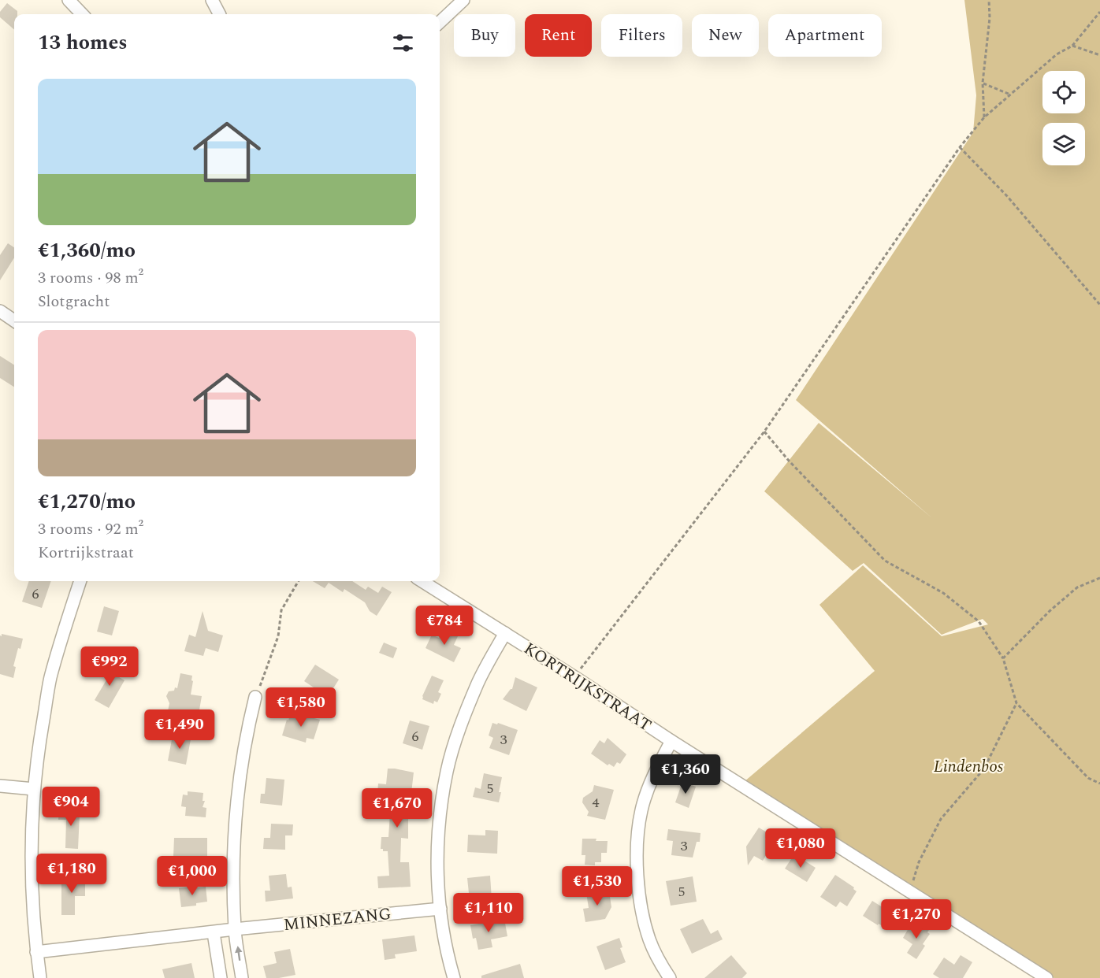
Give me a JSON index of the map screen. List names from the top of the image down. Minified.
{"streets":{"street":["KORTRIJKSTRAAT","MINNEZANG"]},"parks":["Lindenbos"],"house_numbers":["6","6","3","5","4","3","5"],"page":{"chip":["Buy","Rent","Filters","New","Apartment"],"heading":"13 homes","list":[{"name":"€1,360/mo","note":"3 rooms · 98 m² · Slotgracht"},{"name":"€1,270/mo","note":"3 rooms · 92 m² · Kortrijkstraat"}],"price":["€784","€992","€1,580","€1,490","€1,360","€904","€1,670","€1,080","€1,180","€1,000","€1,530","€1,110","€1,270"]}}
